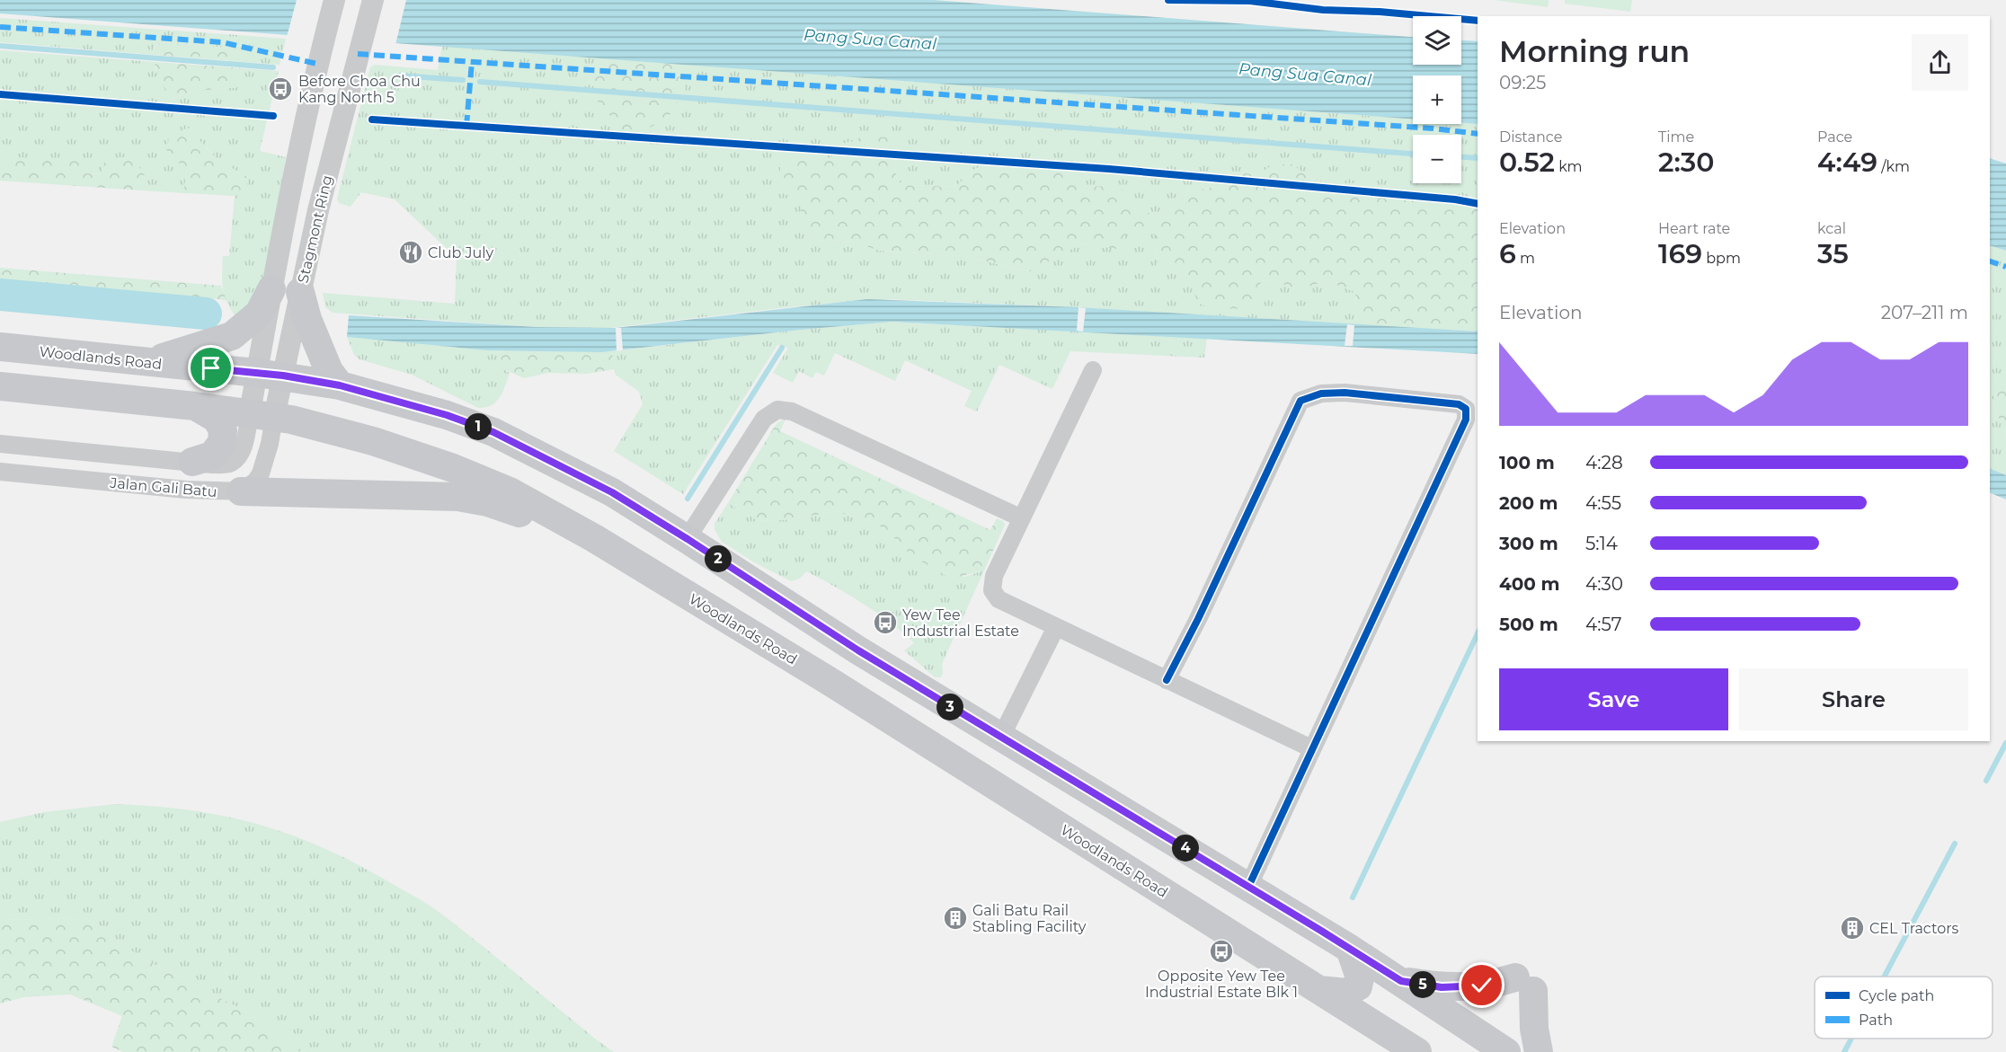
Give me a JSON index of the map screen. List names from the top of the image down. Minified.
{"streets":{"main road":["Woodlands Road"],"street":["Stagmont Ring","Jalan Gali Batu"]},"crossings":[["Stagmont Ring","Woodlands Road"],["Stagmont Ring","Jalan Gali Batu"],["Woodlands Road","Jalan Gali Batu"]],"water":["Pang Sua Canal"],"places":{"bus stop":["Before Choa Chu Kang North 5","Yew Tee Industrial Estate","Opposite Yew Tee Industrial Estate Blk 1"],"restaurant":["Club July"],"building":["Gali Batu Rail Stabling Facility","CEL Tractors"]},"legend":["Cycle path","Path"],"page":{"map_buttons":["+","−"],"heading":["Morning run","09:25"],"stats":[["Distance","0.52 km"],["Time","2:30"],["Pace","4:49 /km"],["Elevation","6 m"],["Heart rate","169 bpm"],["kcal","35"]],"chart":["Elevation","207–211 m"],"pins":["1","2","3","4","5"],"list":[{"name":"100 m","note":"4:28"},{"name":"200 m","note":"4:55"},{"name":"300 m","note":"5:14"},{"name":"400 m","note":"4:30"},{"name":"500 m","note":"4:57"}],"buttons":["Save","Share"]}}
